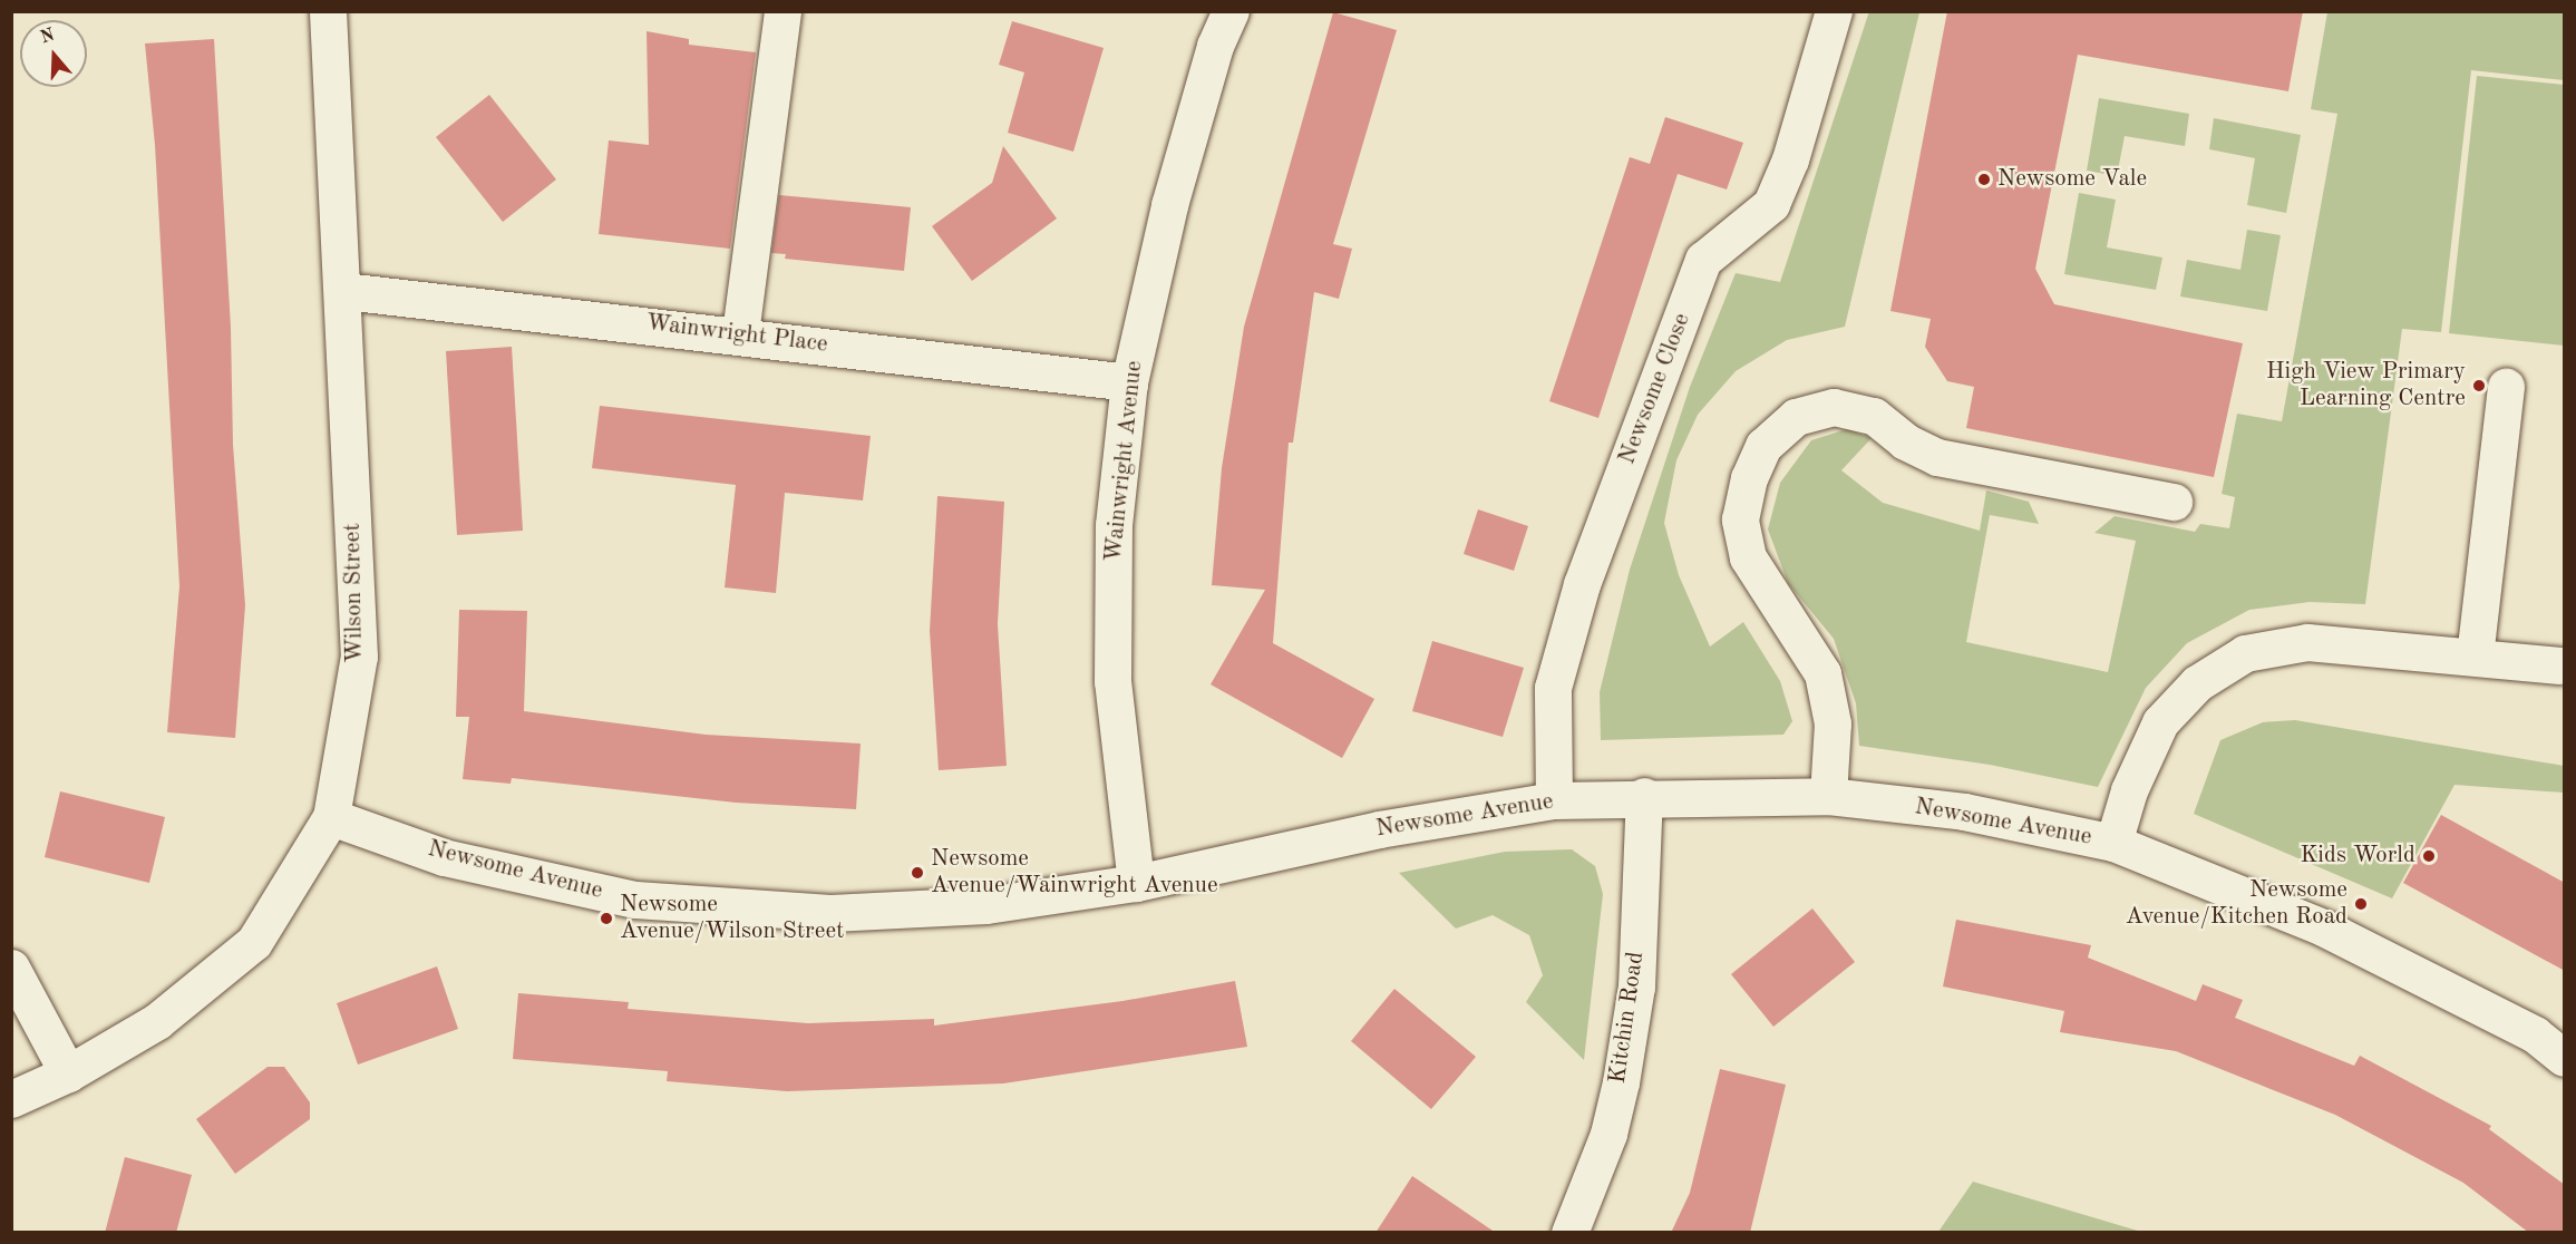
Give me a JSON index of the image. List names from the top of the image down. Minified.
{"streets":{"street":["Wainwright Place","Newsome Close","Wainwright Avenue","Wilson Street","Newsome Avenue","Kitchin Road"]},"crossings":[["Wainwright Place","Wainwright Avenue"],["Wainwright Place","Wilson Street"],["Newsome Close","Newsome Avenue"],["Wainwright Avenue","Newsome Avenue"],["Wilson Street","Newsome Avenue"],["Newsome Avenue","Kitchin Road"]],"places":["Newsome Vale","High View Primary Learning Centre","Kids World","Newsome Avenue/Wainwright Avenue","Newsome Avenue/Kitchen Road","Newsome Avenue/Wilson Street"],"north":"top"}
